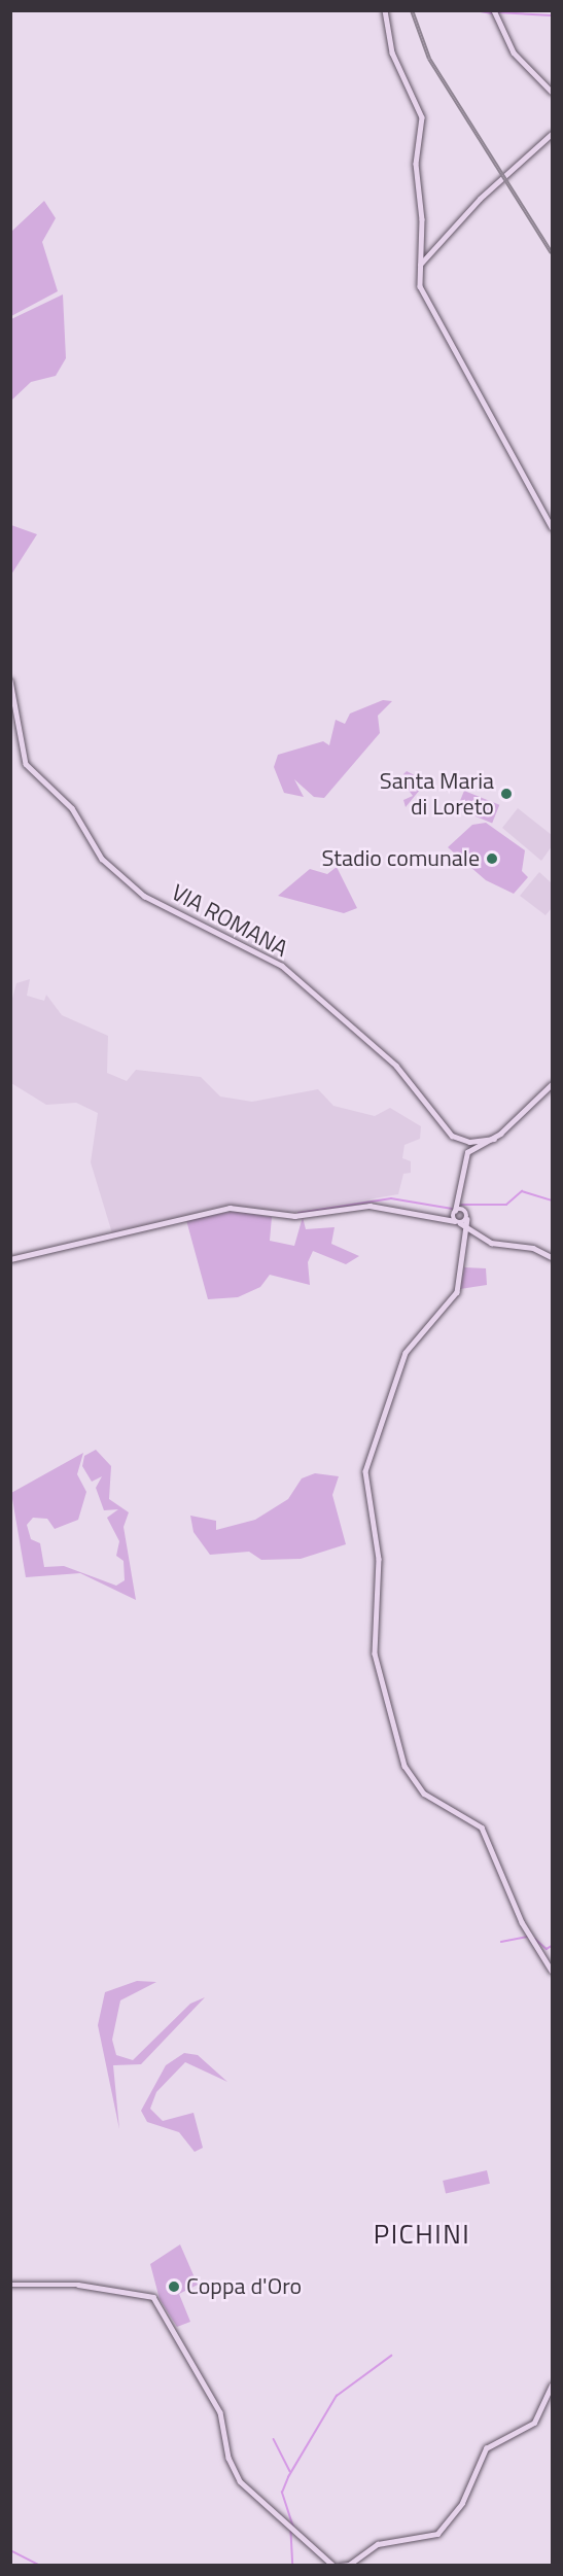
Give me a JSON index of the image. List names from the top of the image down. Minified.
{"streets":{"main road":["VIA ROMANA"]},"districts":["PICHINI"],"places":["Santa Maria di Loreto","Stadio comunale","Coppa d'Oro"]}
